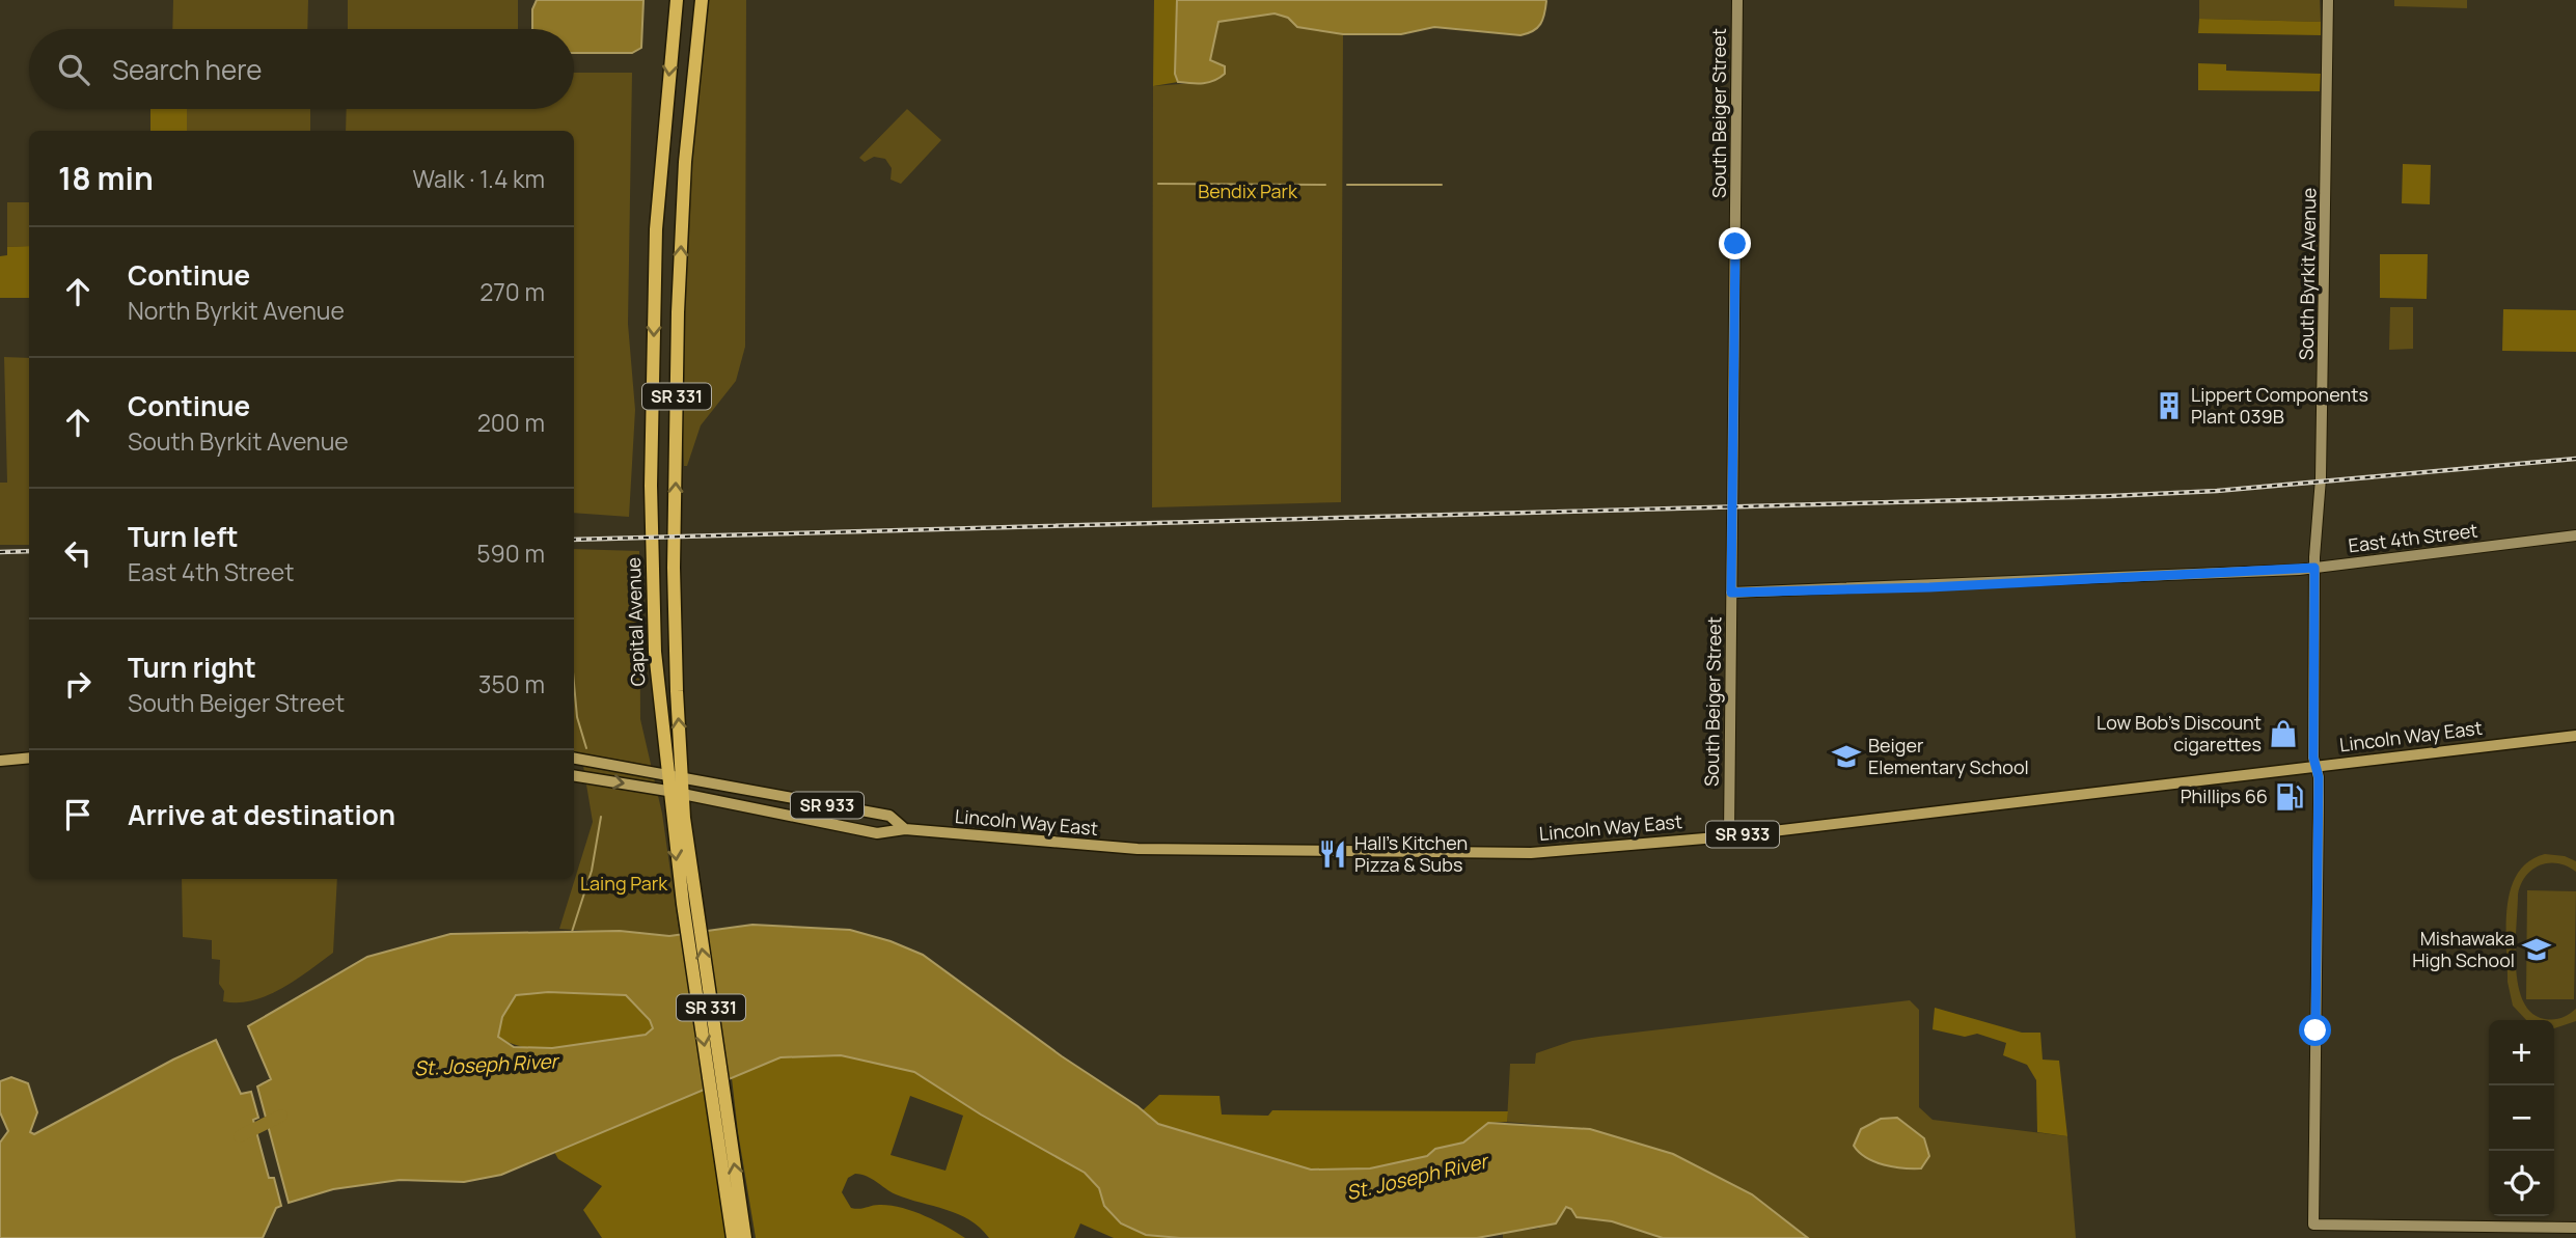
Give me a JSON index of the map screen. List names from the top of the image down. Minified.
{"streets":{"highway":["SR 331","Capital Avenue"],"main road":["Lincoln Way East","SR 933"],"street":["South Beiger Street","South Byrkit Avenue","East 4th Street"]},"crossings":[["South Beiger Street","East 4th Street"],["South Beiger Street","Lincoln Way East"],["South Byrkit Avenue","East 4th Street"],["South Byrkit Avenue","Lincoln Way East"],["Capital Avenue","Lincoln Way East"]],"water":["St. Joseph River"],"parks":["Bendix Park","Laing Park"],"places":{"building":["Lippert Components Plant 039B"],"shop":["Low Bob's Discount cigarettes"],"school or university":["Beiger Elementary School","Mishawaka High School"],"fuel station":["Phillips 66"],"restaurant":["Hall's Kitchen Pizza & Subs"]},"page":{"search":"Search here","heading":["18 min","Walk · 1.4 km"],"list":[["Continue","North Byrkit Avenue","270 m"],["Continue","South Byrkit Avenue","200 m"],["Turn left","East 4th Street","590 m"],["Turn right","South Beiger Street","350 m"],"Arrive at destination"],"map_buttons":["+","−"]}}
